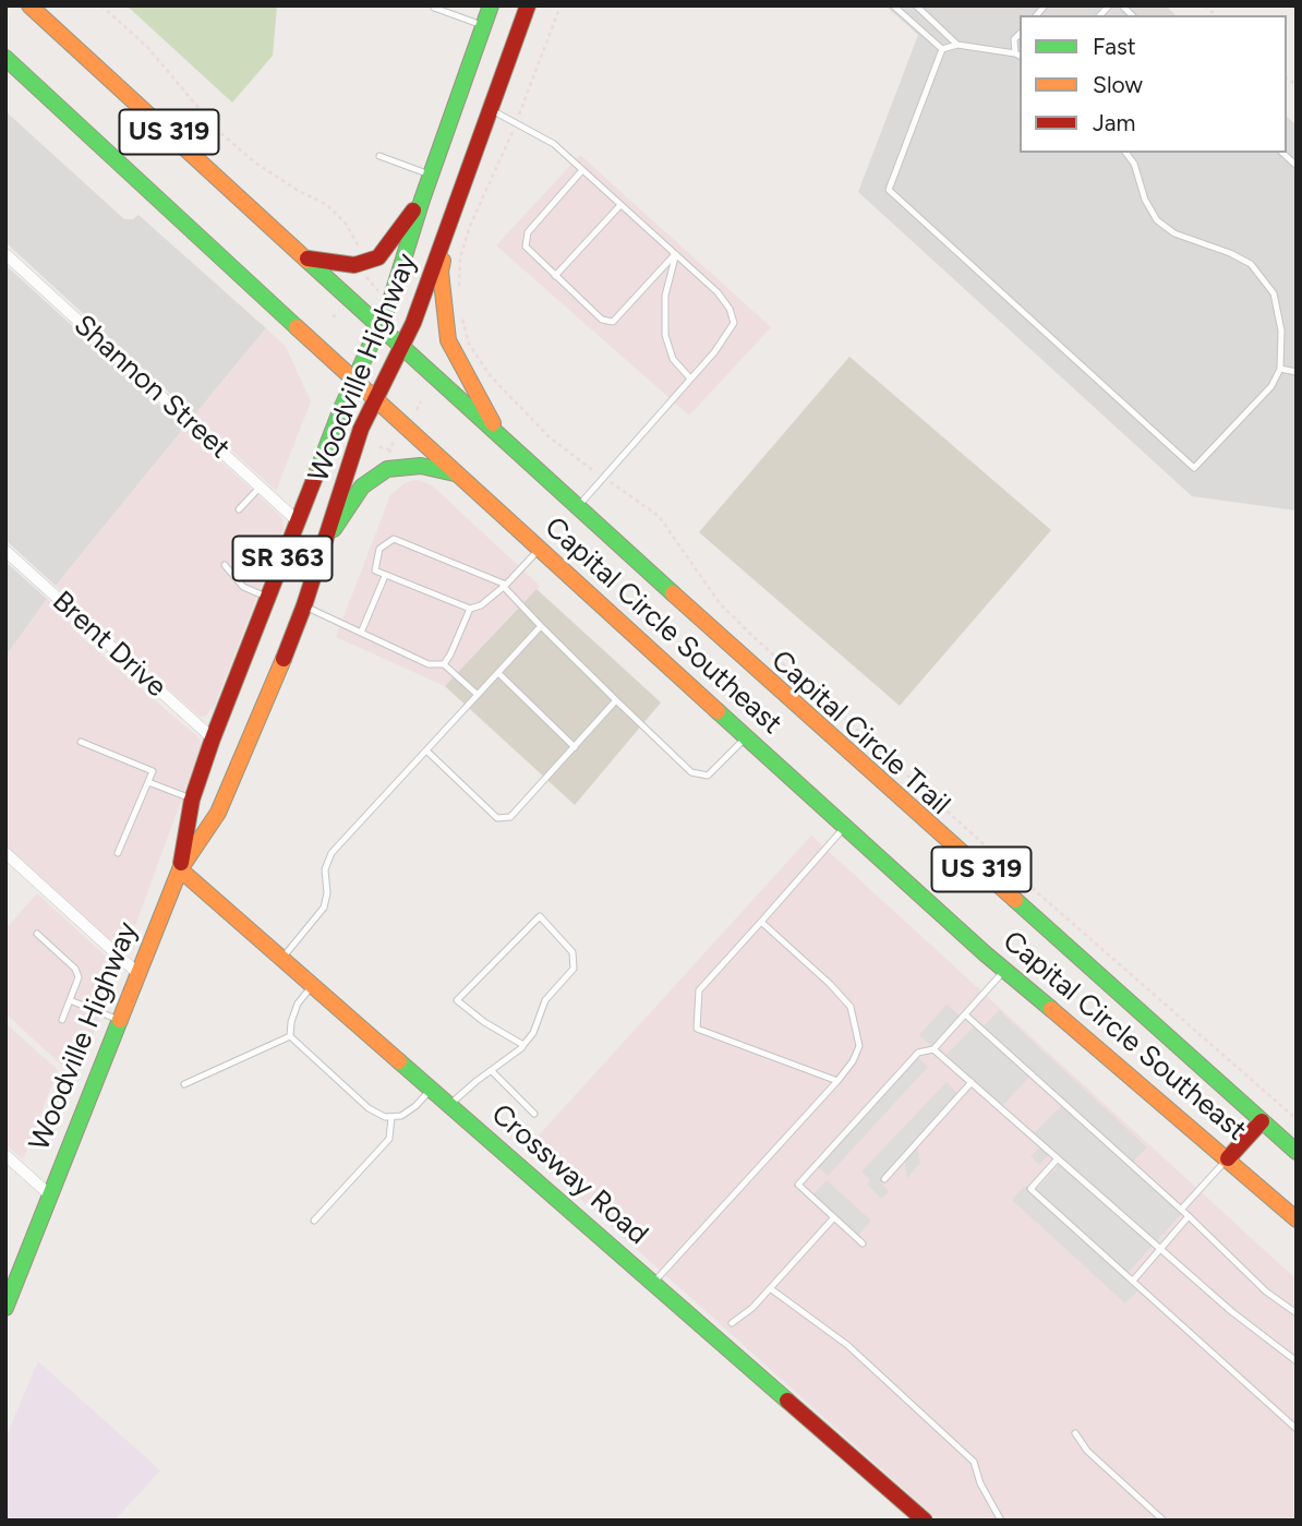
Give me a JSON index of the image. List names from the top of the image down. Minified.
{"streets":{"main road":["US 319","Woodville Highway","SR 363","Capital Circle Southeast","Crossway Road"],"street":["Shannon Street","Brent Drive"],"path":["Capital Circle Trail"]},"crossings":[["Woodville Highway","Shannon Street"],["Woodville Highway","Capital Circle Southeast"],["Woodville Highway","Brent Drive"],["Woodville Highway","Crossway Road"]],"legend":["Fast","Slow","Jam"]}
